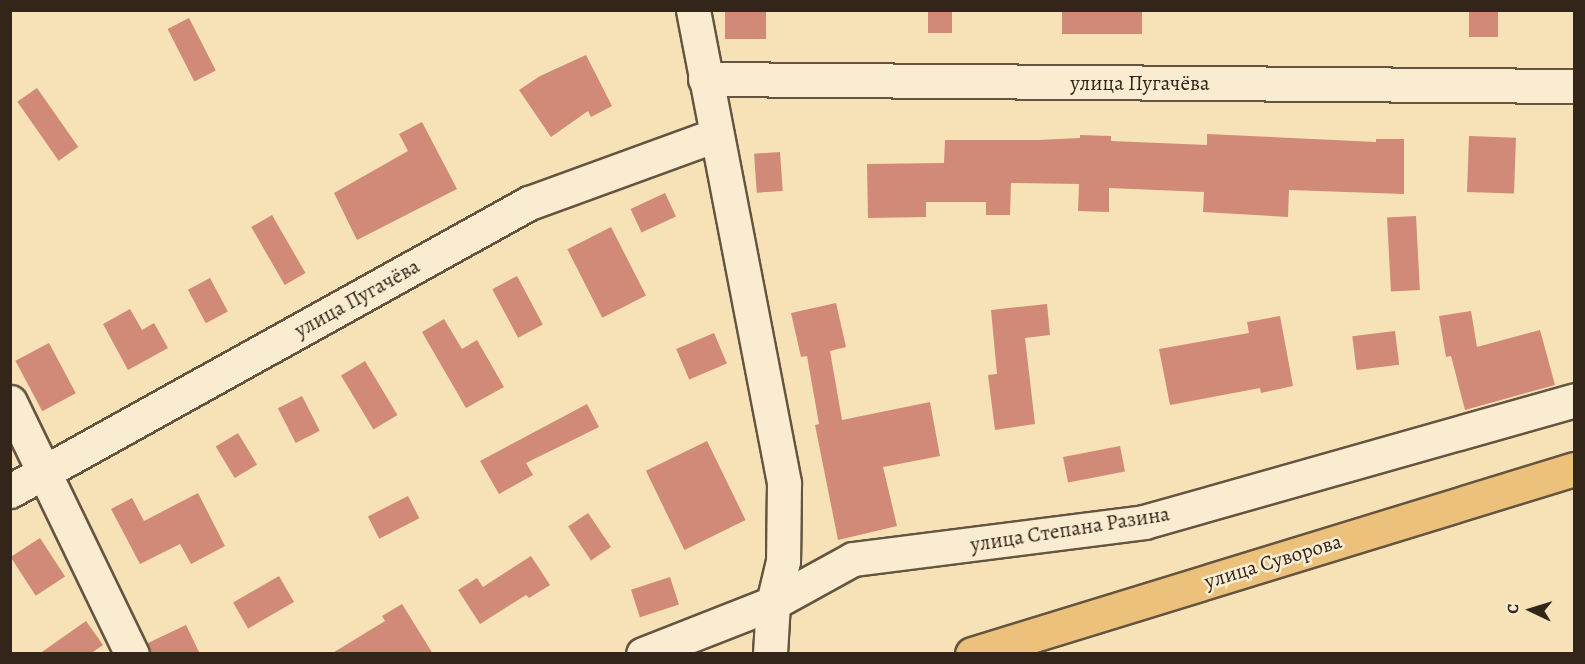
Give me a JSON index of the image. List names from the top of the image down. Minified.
{"streets":{"main road":["улица Суворова"],"street":["улица Пугачёва","улица Степана Разина"]},"north":"left"}
